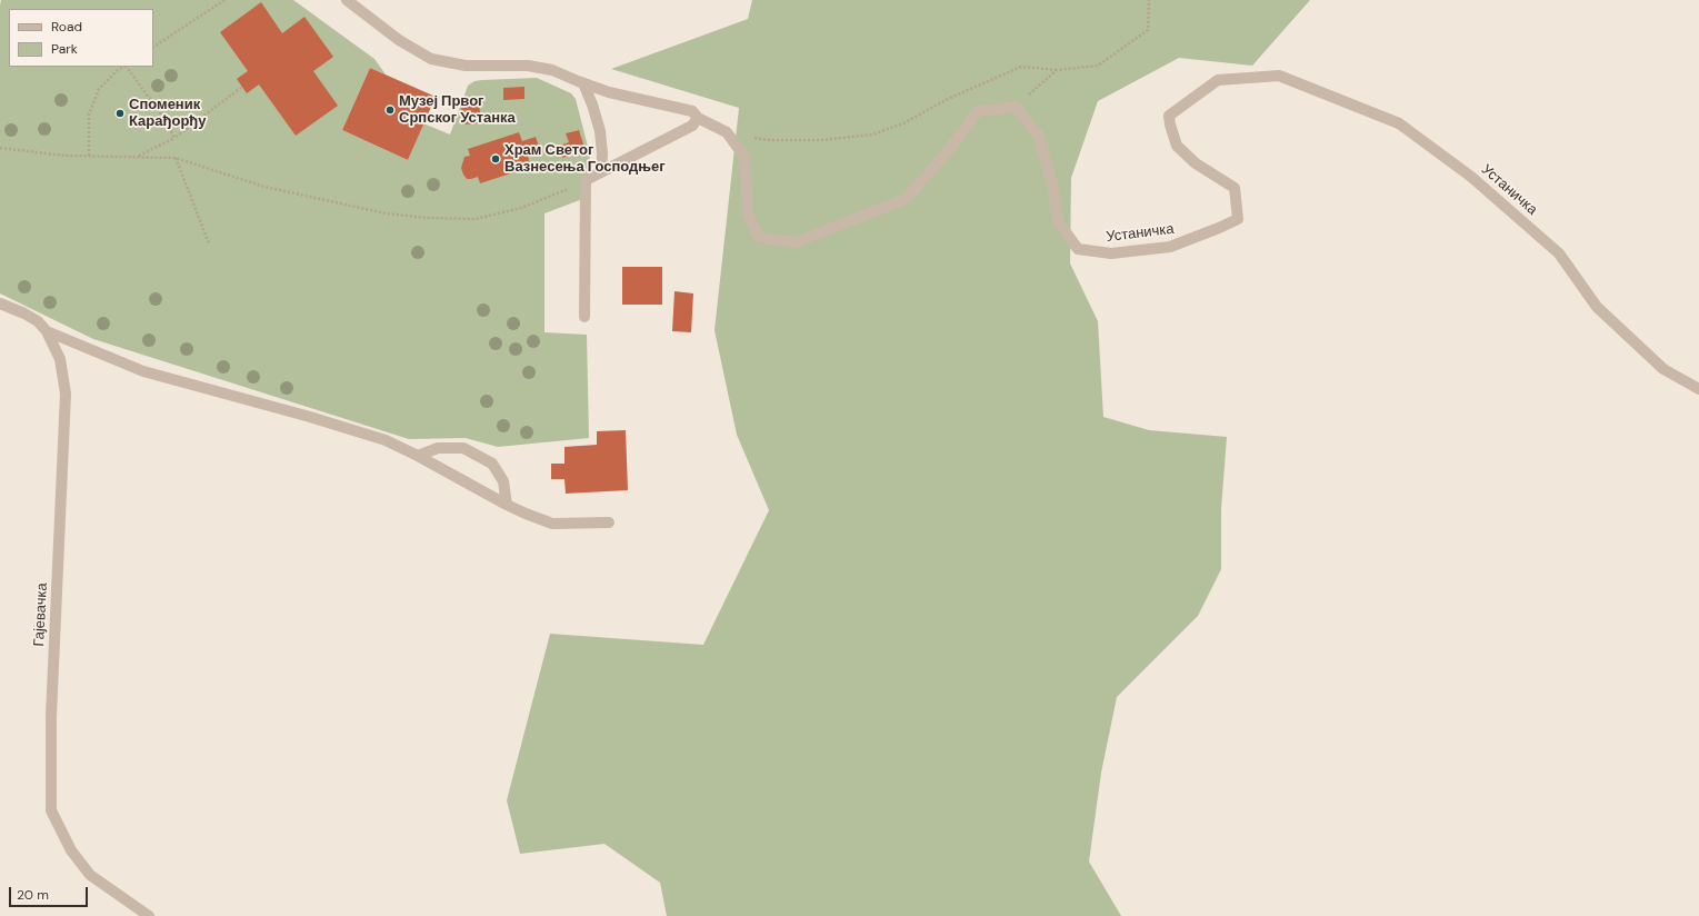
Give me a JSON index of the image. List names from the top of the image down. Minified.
{"streets":{"street":["Устаничка","Гајевачка"]},"places":["Музеј Првог Српског Устанка","Споменик Карађорђу","Храм Светог Вазнесења Господњег"],"legend":["Road","Park"],"scale_bar":"20 m"}
